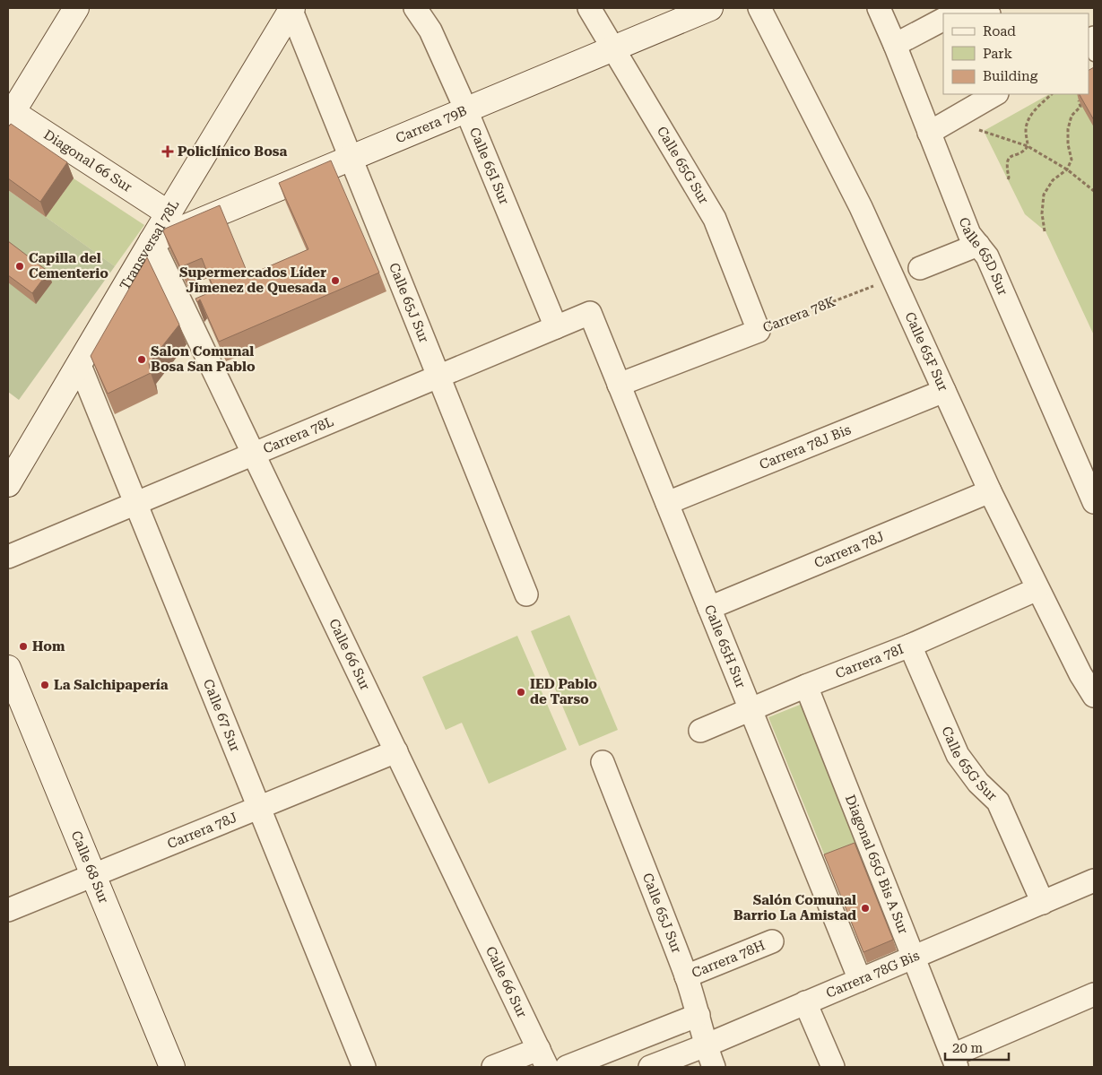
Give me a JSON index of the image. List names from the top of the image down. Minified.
{"streets":{"street":["Carrera 79B","Diagonal 66 Sur","Calle 65G Sur","Calle 65I Sur","Transversal 78L","Calle 65D Sur","Calle 65J Sur","Carrera 78K","Calle 65F Sur","Carrera 78L","Carrera 78J Bis","Carrera 78J","Calle 65H Sur","Calle 66 Sur","Carrera 78I","Calle 67 Sur","Diagonal 65G Bis A Sur","Calle 68 Sur","Carrera 78H","Carrera 78G Bis"]},"crossings":[["Carrera 79B","Calle 65G Sur"],["Carrera 79B","Calle 65I Sur"],["Carrera 79B","Transversal 78L"],["Carrera 79B","Calle 65J Sur"],["Carrera 79B","Calle 66 Sur"],["Diagonal 66 Sur","Transversal 78L"],["Calle 65G Sur","Carrera 78K"],["Calle 65G Sur","Carrera 78I"],["Calle 65G Sur","Carrera 78G Bis"],["Calle 65I Sur","Carrera 78L"],["Transversal 78L","Calle 65J Sur"],["Transversal 78L","Calle 66 Sur"],["Transversal 78L","Calle 67 Sur"],["Calle 65J Sur","Carrera 78L"],["Calle 65J Sur","Carrera 78H"],["Calle 65J Sur","Carrera 78G Bis"],["Carrera 78K","Calle 65F Sur"],["Carrera 78K","Calle 65H Sur"],["Calle 65F Sur","Carrera 78J Bis"],["Calle 65F Sur","Carrera 78J"],["Calle 65F Sur","Carrera 78I"],["Carrera 78L","Calle 65H Sur"],["Carrera 78L","Calle 66 Sur"],["Carrera 78L","Calle 67 Sur"],["Carrera 78J Bis","Calle 65H Sur"],["Carrera 78J","Calle 65H Sur"],["Carrera 78J","Calle 66 Sur"],["Carrera 78J","Calle 67 Sur"],["Carrera 78J","Calle 68 Sur"],["Calle 65H Sur","Carrera 78I"],["Calle 65H Sur","Carrera 78G Bis"],["Carrera 78I","Diagonal 65G Bis A Sur"],["Diagonal 65G Bis A Sur","Carrera 78G Bis"]],"places":{"health":["Policlínico Bosa"],"other":["Capilla del Cementerio","Supermercados Líder Jimenez de Quesada","Salon Comunal Bosa San Pablo","Hom","La Salchipapería","IED Pablo de Tarso","Salón Comunal Barrio La Amistad"]},"legend":["Road","Park","Building"],"scale_bar":"20 m"}
